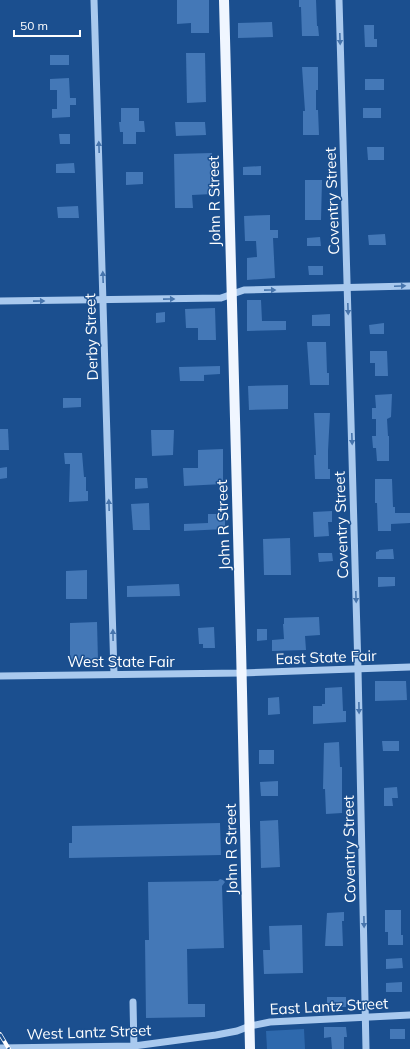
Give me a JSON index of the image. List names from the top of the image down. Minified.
{"streets":{"main road":["John R Street"],"street":["Coventry Street","Derby Street","East State Fair","West State Fair","East Lantz Street","West Lantz Street"]},"crossings":[["John R Street","East State Fair"],["John R Street","West State Fair"],["John R Street","East Lantz Street"],["John R Street","West Lantz Street"],["Coventry Street","East State Fair"],["Coventry Street","East Lantz Street"],["Derby Street","West State Fair"],["East State Fair","West State Fair"],["East Lantz Street","West Lantz Street"]],"one_way":["Coventry Street","Derby Street"],"scale_bar":"50 m"}
